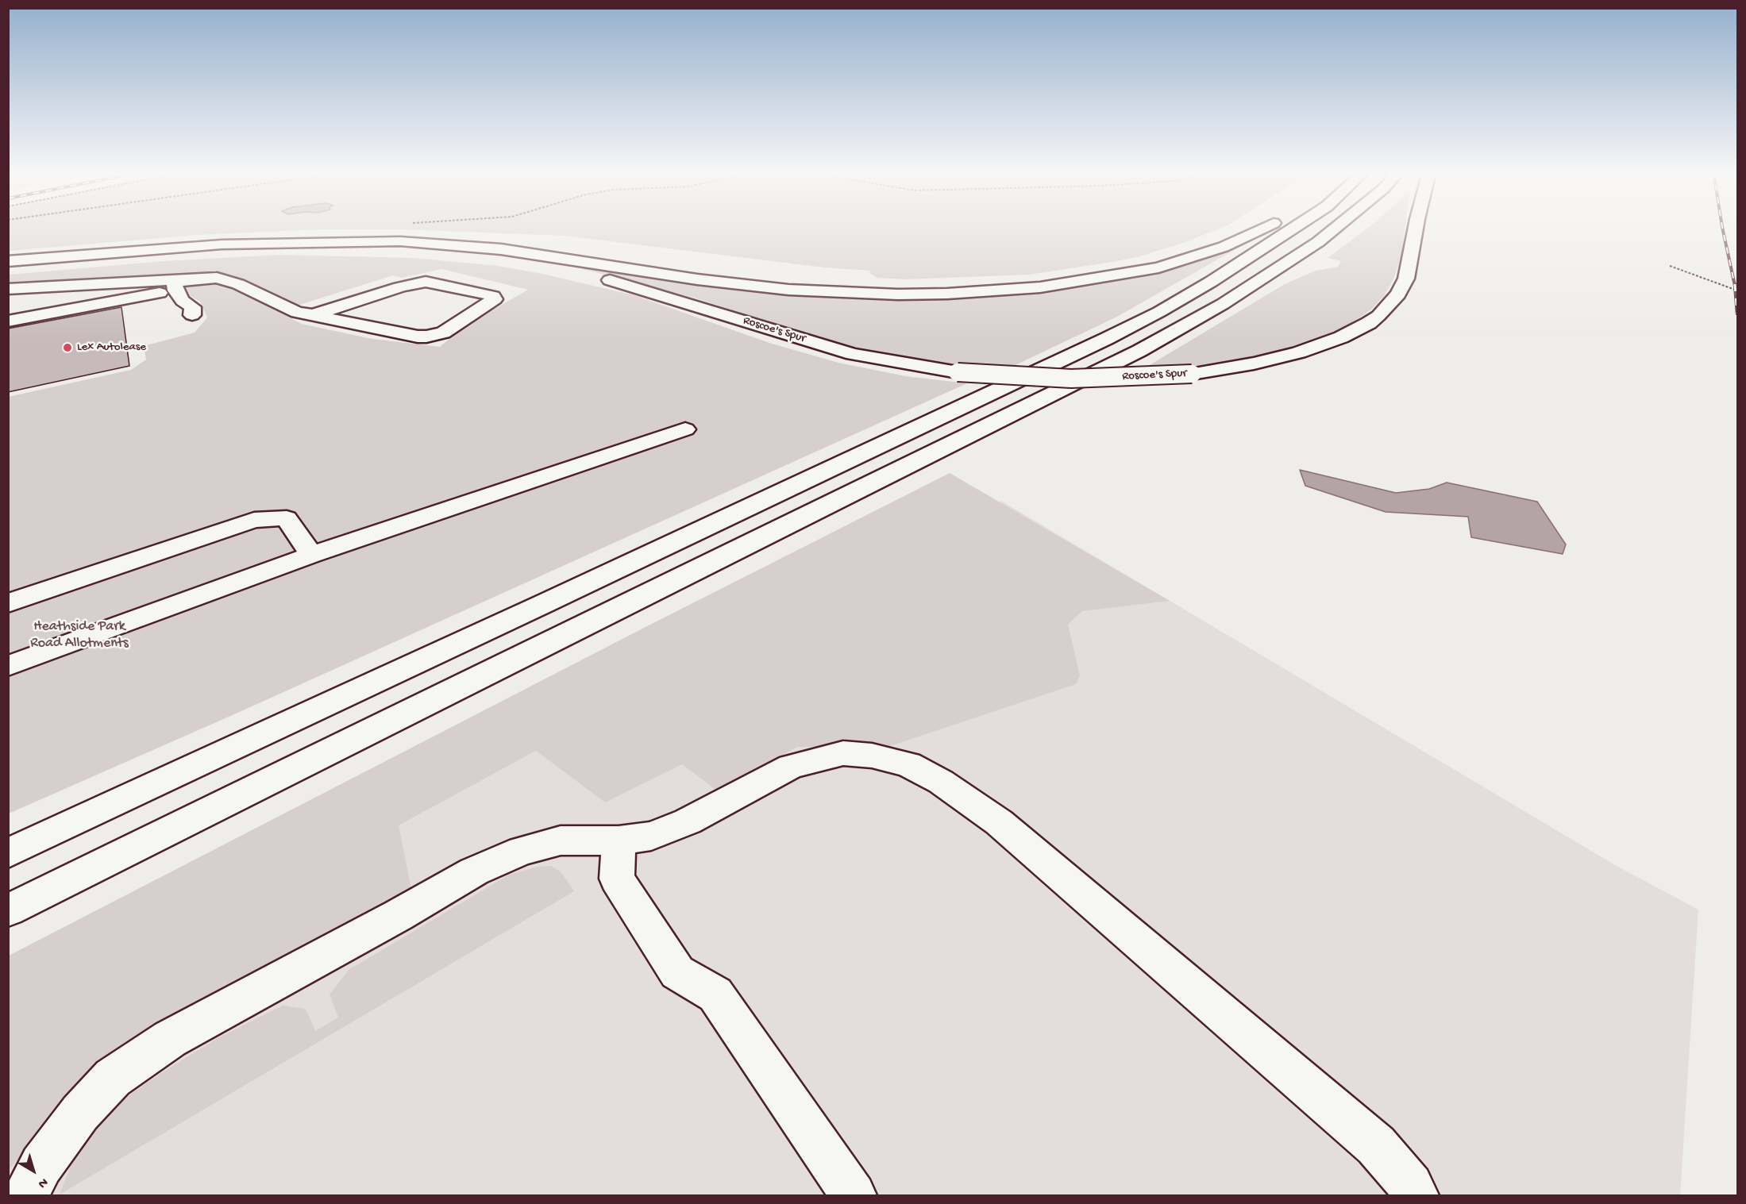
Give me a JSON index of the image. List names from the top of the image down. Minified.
{"streets":{"main road":["Roscoe's Spur"]},"parks":["Heathside Park Road Allotments"],"places":["Lex Autolease"],"north":"bottom right"}
